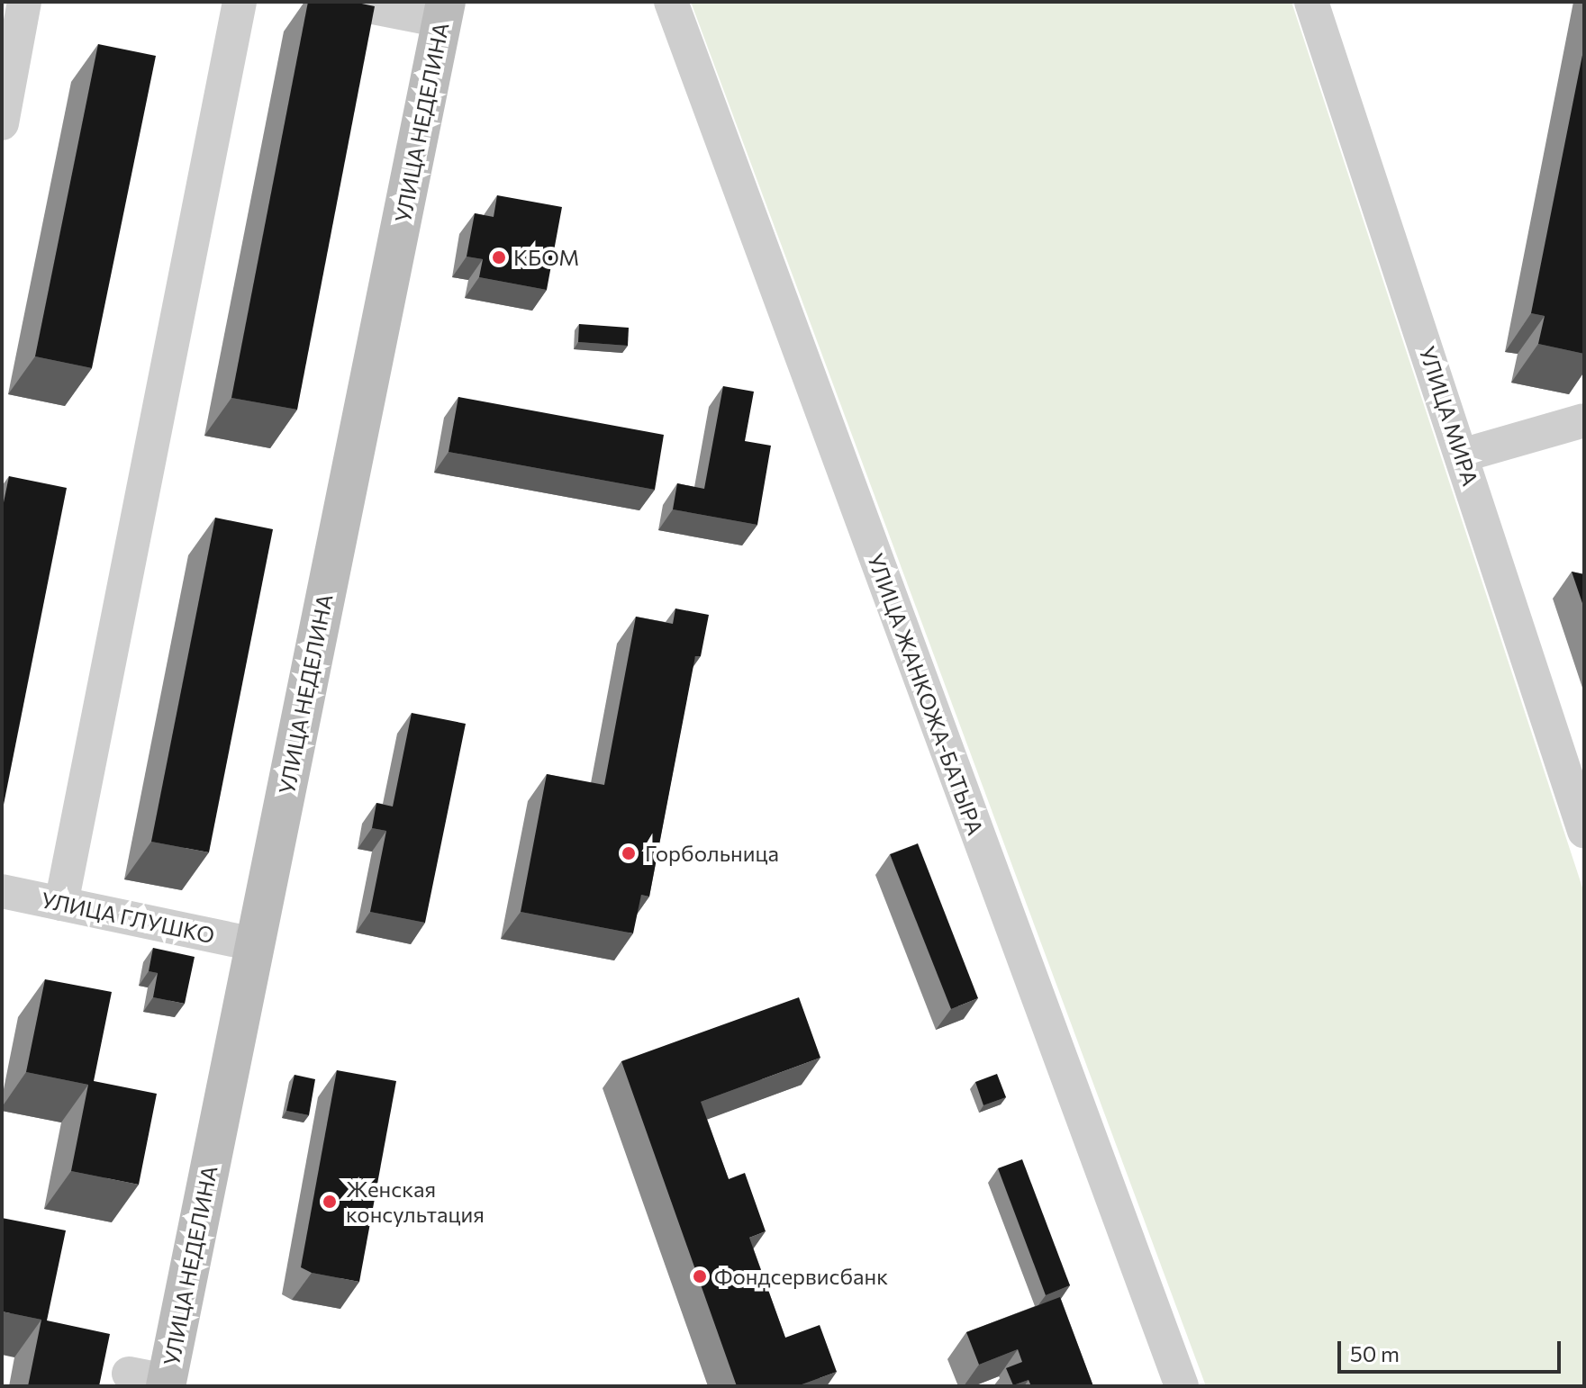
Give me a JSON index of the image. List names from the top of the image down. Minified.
{"streets":{"street":["УЛИЦА НЕДЕЛИНА","УЛИЦА МИРА","УЛИЦА ЖАНКОЖА-БАТЫРА","УЛИЦА ГЛУШКО"]},"crossings":[["УЛИЦА НЕДЕЛИНА","УЛИЦА ГЛУШКО"]],"places":["КБОМ","Горбольница","Женская консультация","Фондсервисбанк"],"scale_bar":"50 m"}
